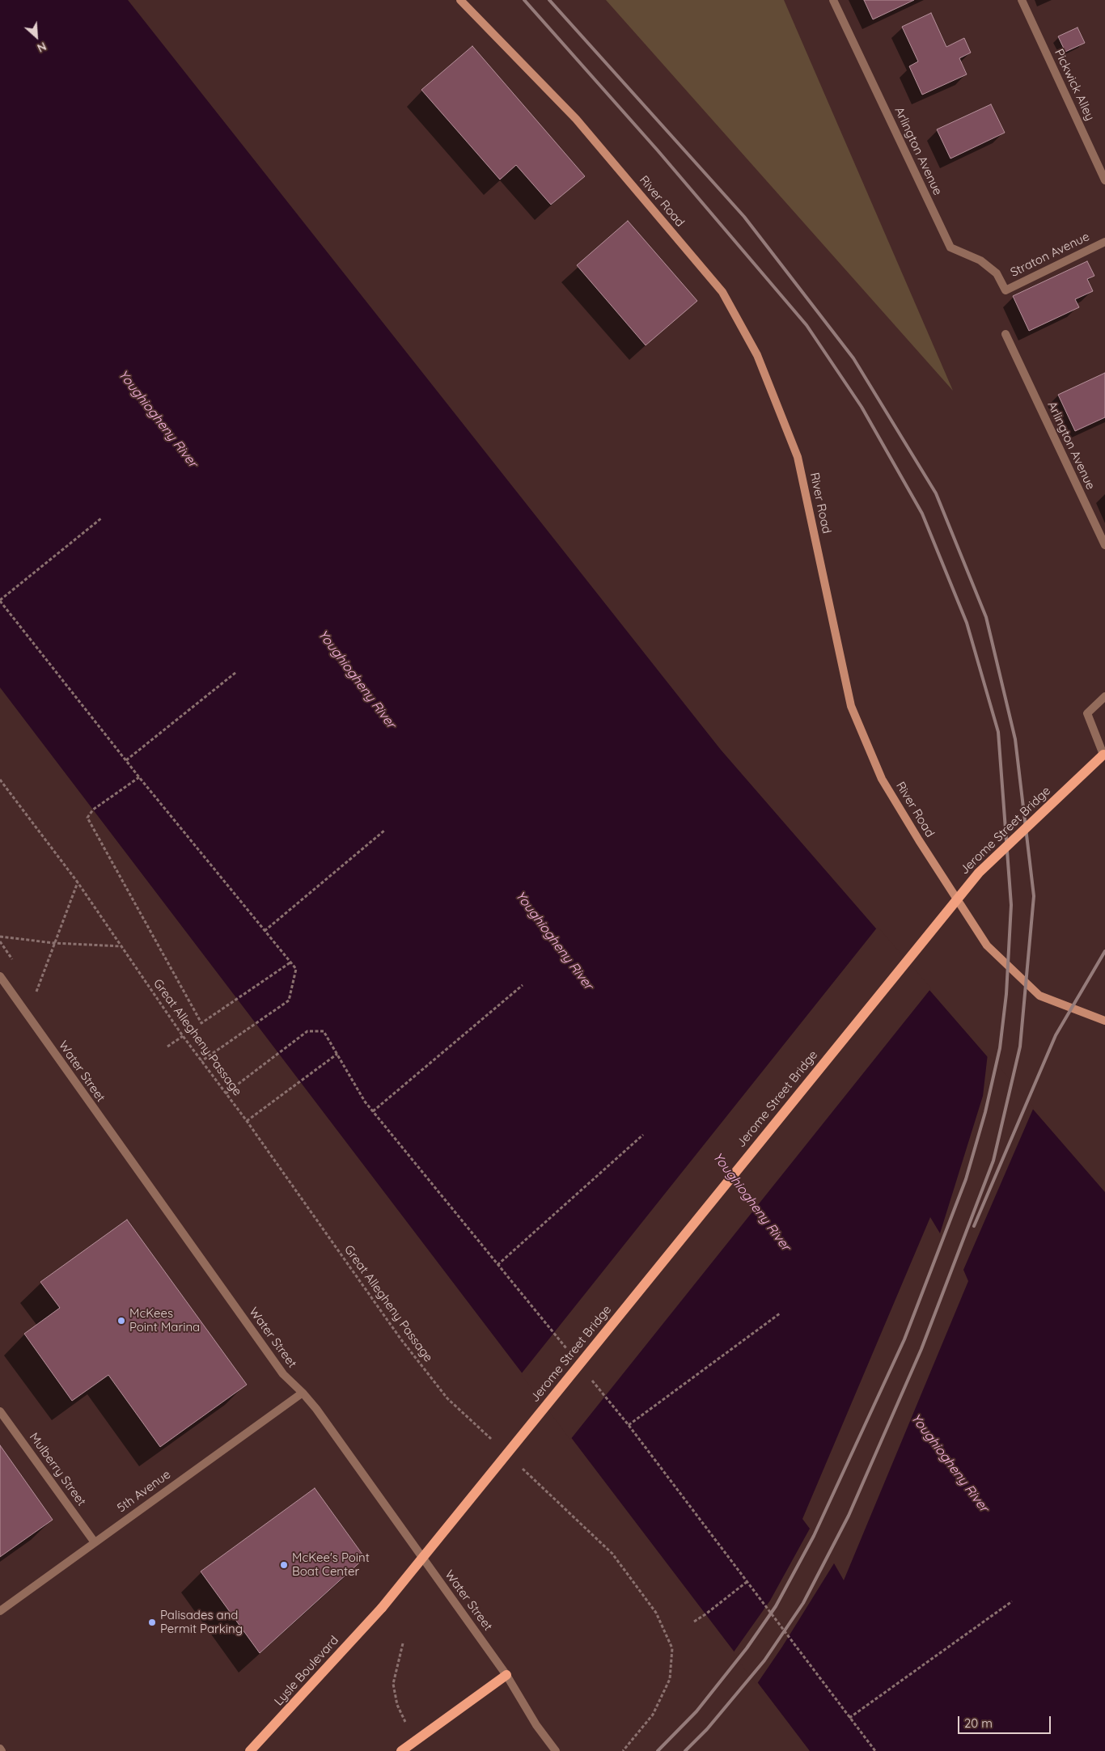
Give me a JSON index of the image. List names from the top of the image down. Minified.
{"streets":{"main road":["Jerome Street Bridge","Lysle Boulevard"],"street":["Pickwick Alley","Arlington Avenue","River Road","Straton Avenue","Water Street","Mulberry Street","5th Avenue"],"path":["Great Allegheny Passage"]},"crossings":[["Arlington Avenue","Straton Avenue"],["Jerome Street Bridge","Lysle Boulevard"],["Water Street","5th Avenue"],["Mulberry Street","5th Avenue"]],"water":["Youghiogheny River"],"places":["McKees Point Marina","McKee's Point Boat Center","Palisades and Permit Parking"],"scale_bar":"20 m","north":"bottom right"}
